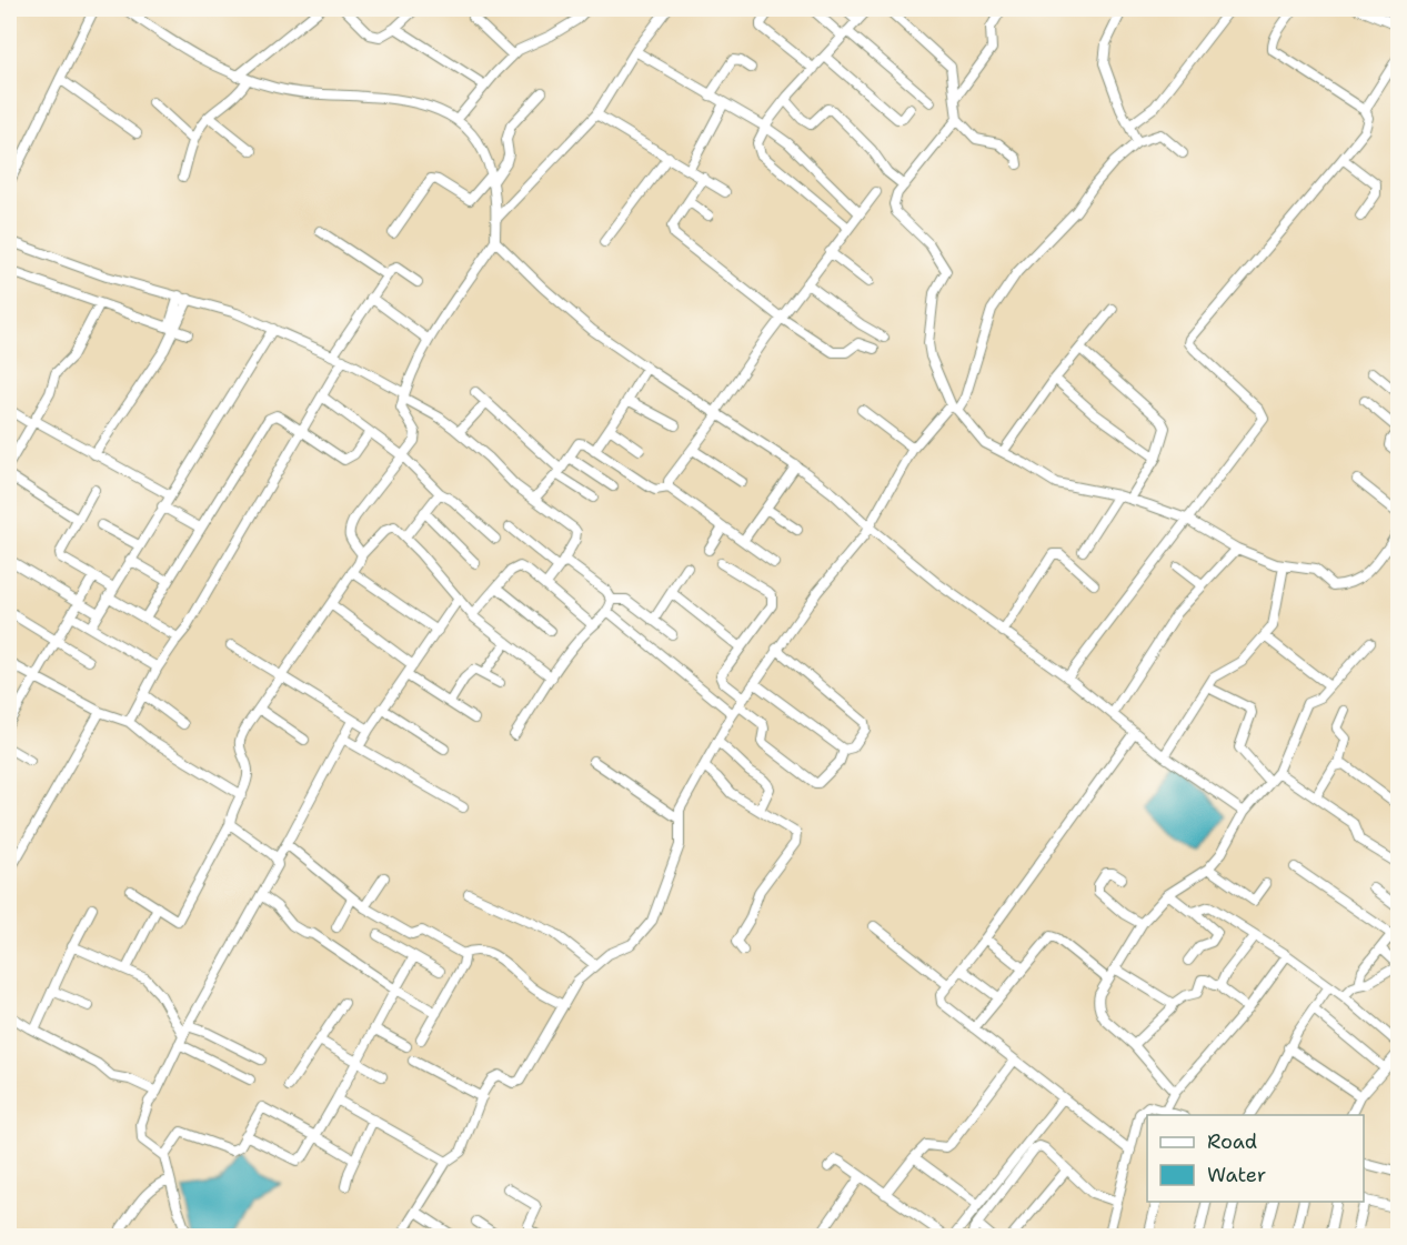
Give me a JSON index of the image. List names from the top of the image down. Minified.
{"legend":["Road","Water"]}
